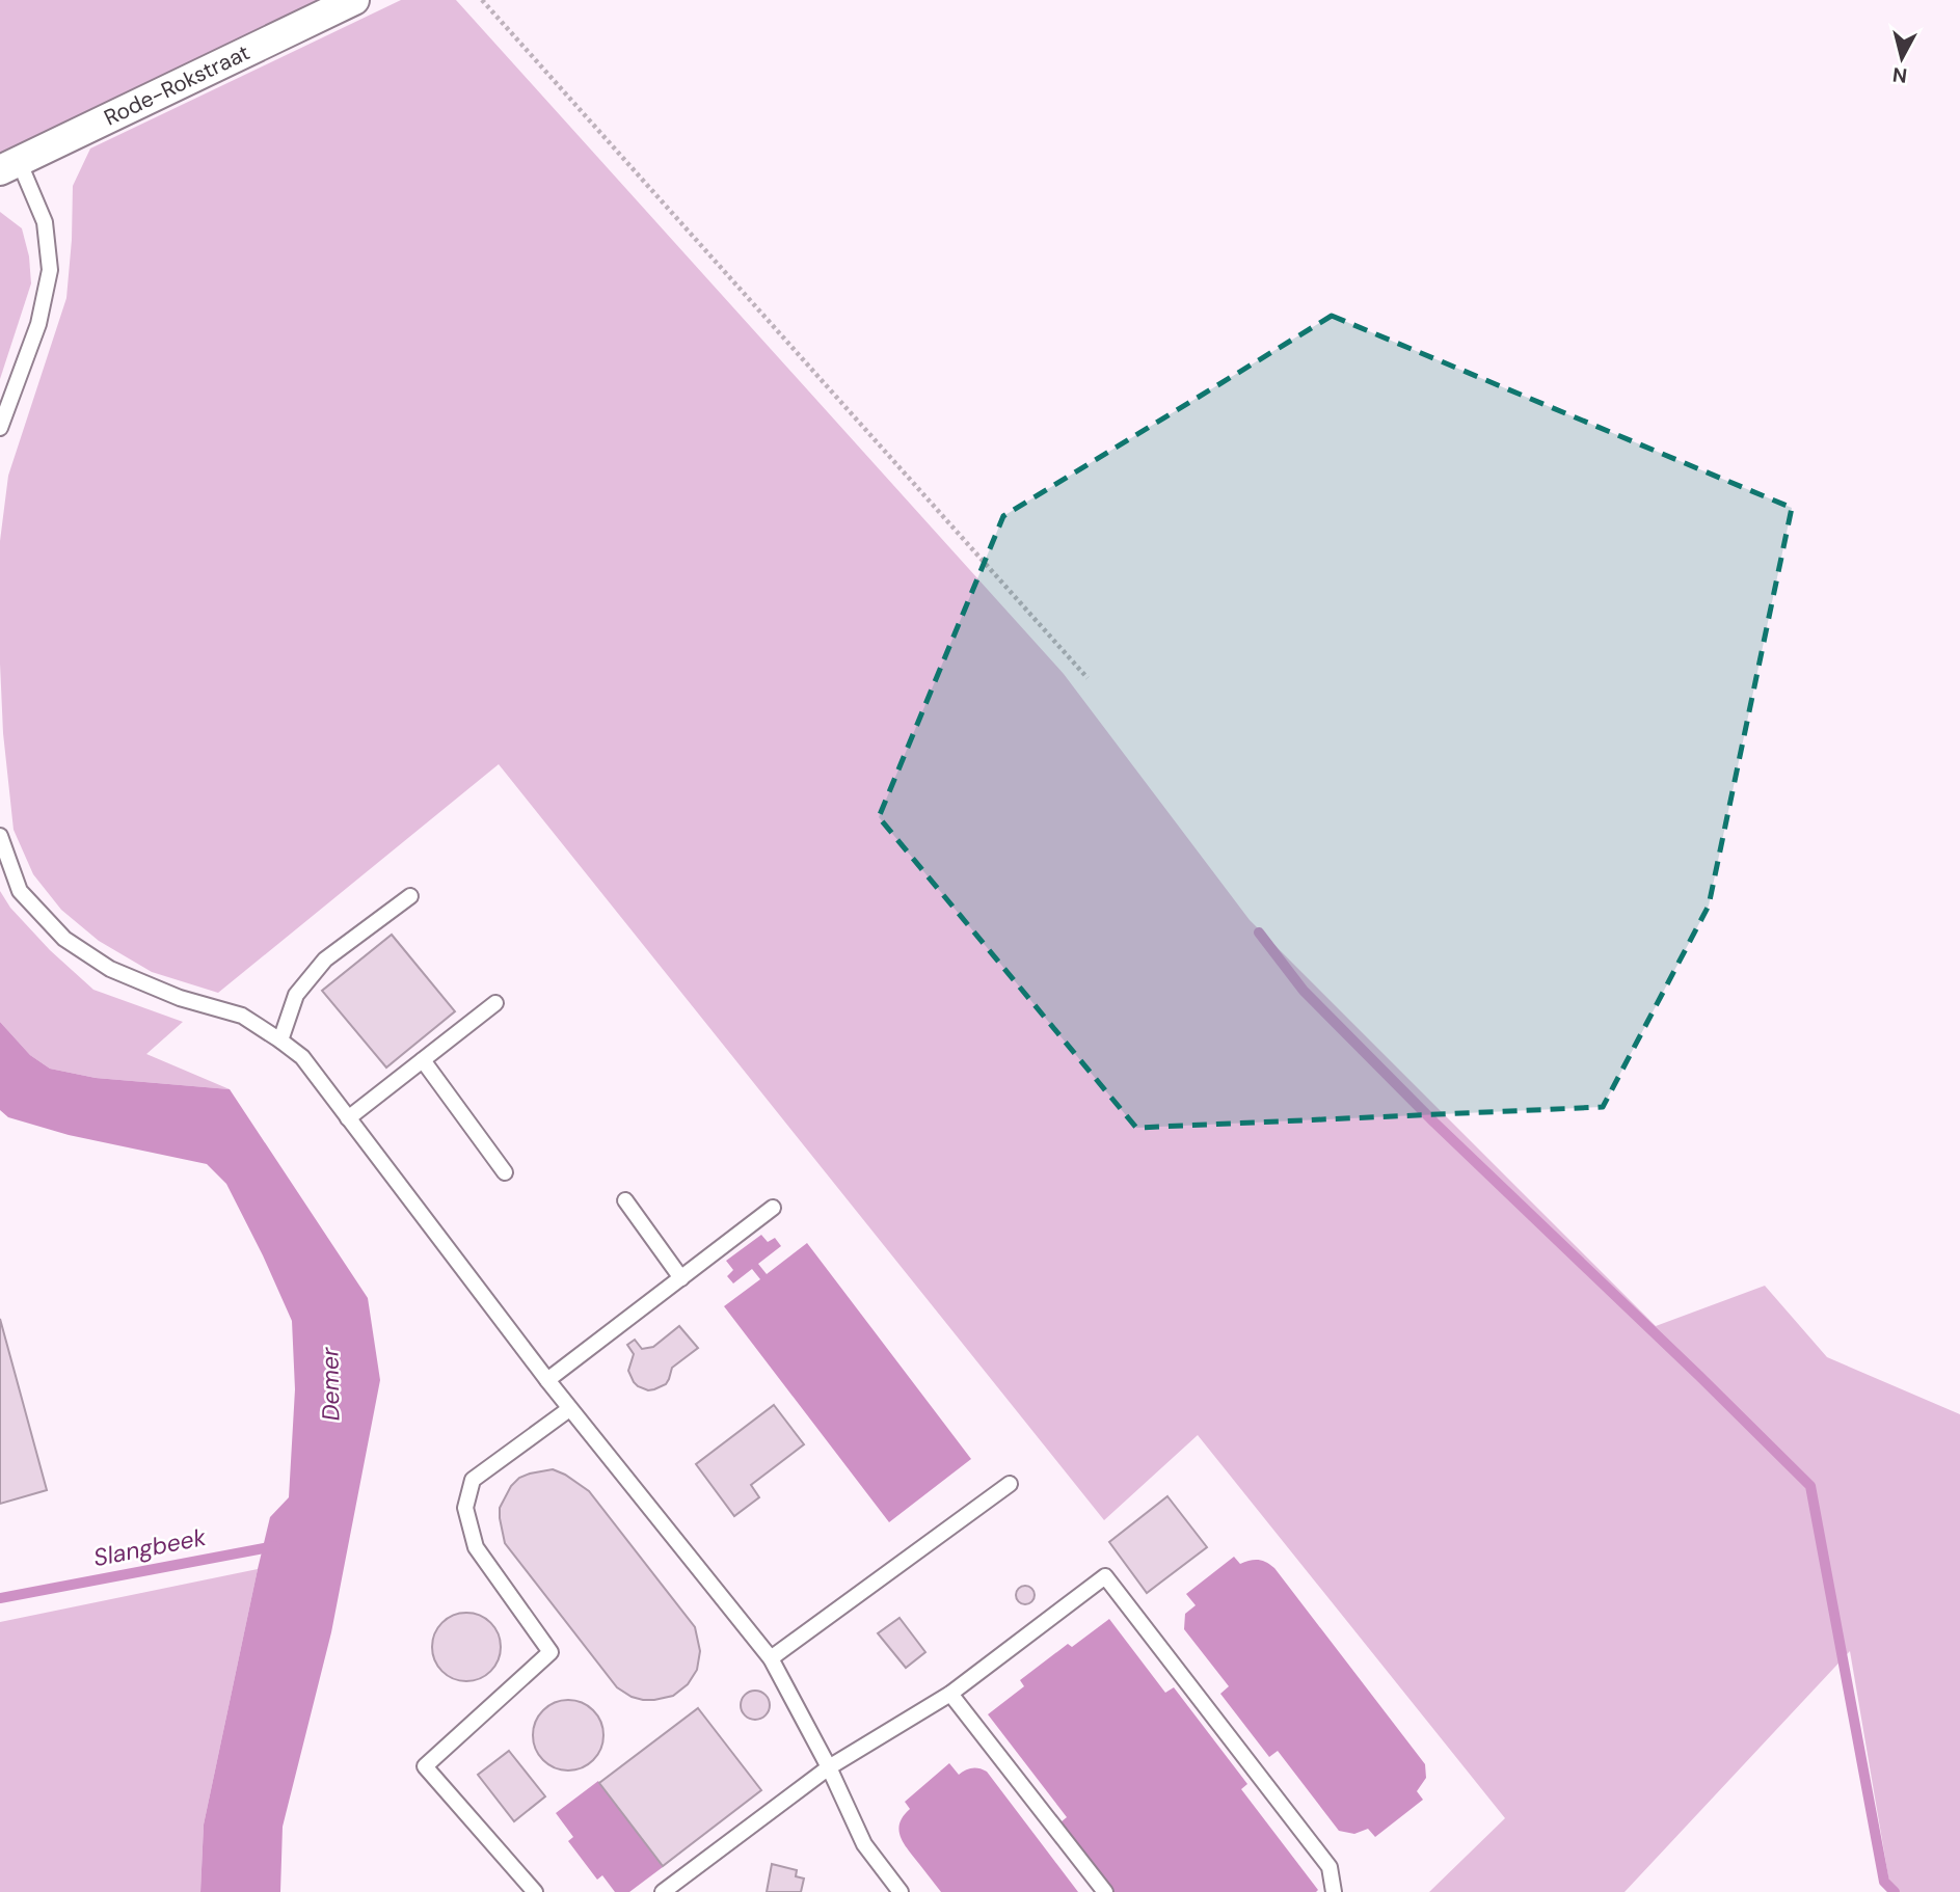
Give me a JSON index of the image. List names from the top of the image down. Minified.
{"streets":{"street":["Rode-Rokstraat"]},"water":["Demer","Slangbeek"],"north":"bottom"}
